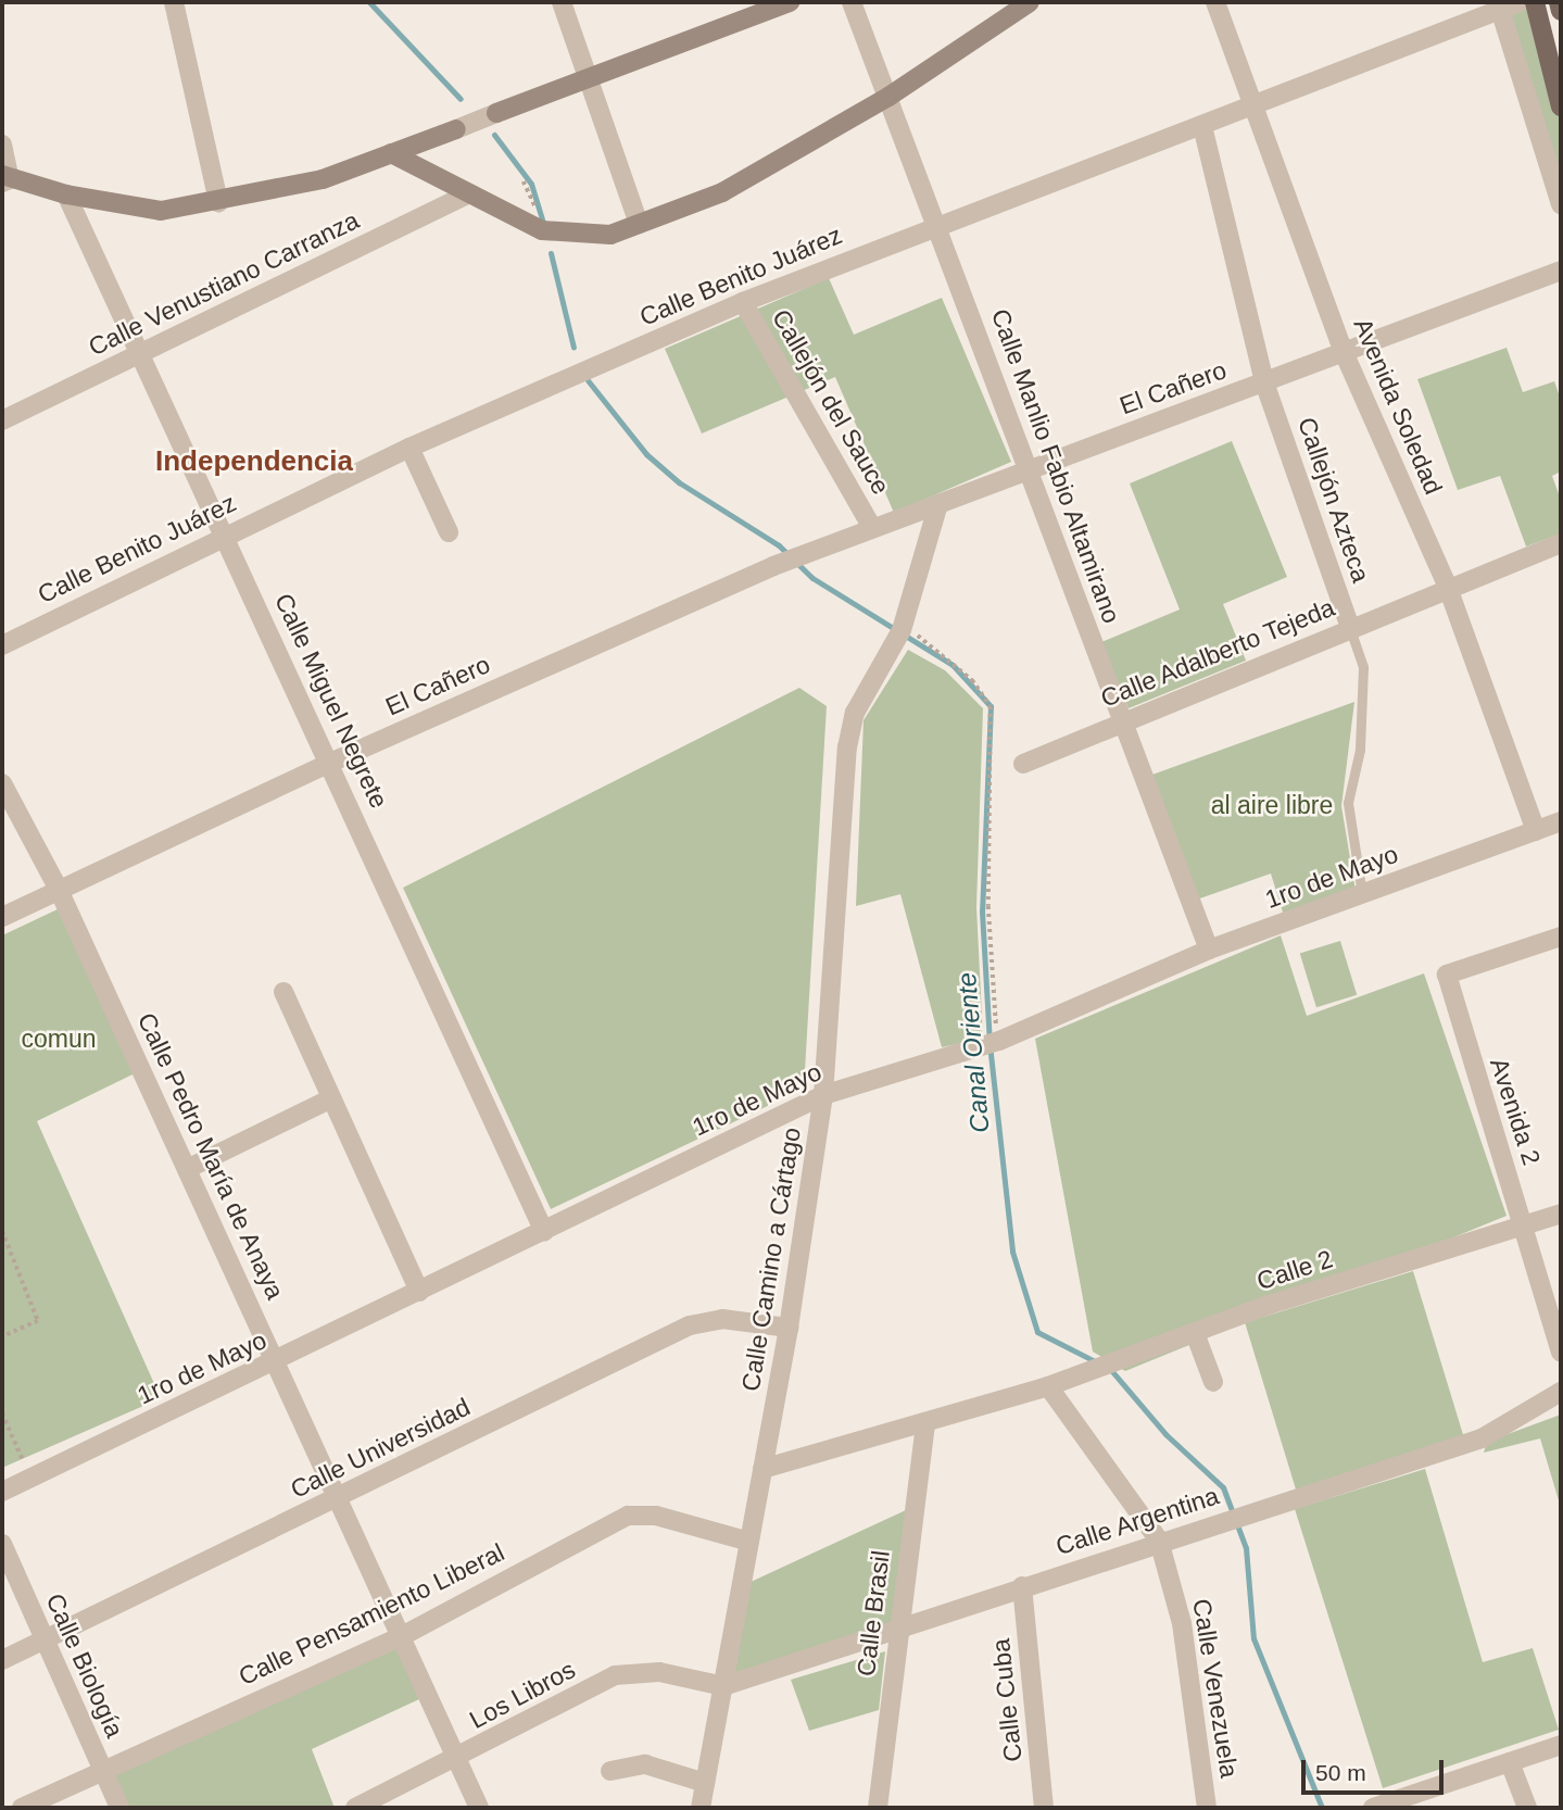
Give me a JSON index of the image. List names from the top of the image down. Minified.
{"streets":{"street":["Calle Benito Juárez","Calle Venustiano Carranza","El Cañero","Callejón del Sauce","Avenida Soledad","Calle Manlio Fabio Altamirano","Callejón Azteca","Calle Adalberto Tejeda","Calle Miguel Negrete","1ro de Mayo","Avenida 2","Calle Pedro María de Anaya","Calle Camino a Cártago","Calle 2","Calle Universidad","Calle Argentina","Calle Brasil","Calle Pensamiento Liberal","Calle Biología","Calle Venezuela","Los Libros","Calle Cuba"]},"crossings":[["Calle Benito Juárez","Callejón del Sauce"],["Calle Benito Juárez","Avenida Soledad"],["Calle Benito Juárez","Calle Manlio Fabio Altamirano"],["Calle Benito Juárez","Callejón Azteca"],["Calle Benito Juárez","Calle Miguel Negrete"],["Calle Venustiano Carranza","Calle Miguel Negrete"],["El Cañero","Callejón del Sauce"],["El Cañero","Avenida Soledad"],["El Cañero","Calle Manlio Fabio Altamirano"],["El Cañero","Callejón Azteca"],["El Cañero","Calle Miguel Negrete"],["El Cañero","Calle Pedro María de Anaya"],["El Cañero","Calle Camino a Cártago"],["Avenida Soledad","Calle Adalberto Tejeda"],["Avenida Soledad","1ro de Mayo"],["Calle Manlio Fabio Altamirano","Calle Adalberto Tejeda"],["Calle Manlio Fabio Altamirano","1ro de Mayo"],["Callejón Azteca","Calle Adalberto Tejeda"],["Callejón Azteca","1ro de Mayo"],["Calle Miguel Negrete","1ro de Mayo"],["1ro de Mayo","Calle Pedro María de Anaya"],["1ro de Mayo","Calle Camino a Cártago"],["Avenida 2","Calle 2"],["Calle Pedro María de Anaya","Calle Universidad"],["Calle Pedro María de Anaya","Calle Pensamiento Liberal"],["Calle Pedro María de Anaya","Los Libros"],["Calle Camino a Cártago","Calle 2"],["Calle Camino a Cártago","Calle Universidad"],["Calle Camino a Cártago","Calle Argentina"],["Calle Camino a Cártago","Calle Pensamiento Liberal"],["Calle Camino a Cártago","Los Libros"],["Calle 2","Calle Brasil"],["Calle 2","Calle Venezuela"],["Calle Universidad","Calle Biología"],["Calle Argentina","Calle Brasil"],["Calle Argentina","Calle Venezuela"],["Calle Argentina","Los Libros"],["Calle Argentina","Calle Cuba"],["Calle Pensamiento Liberal","Calle Biología"]],"districts":["Independencia"],"water":["Canal Oriente"],"parks":["al aire libre","comun"],"scale_bar":"50 m"}
